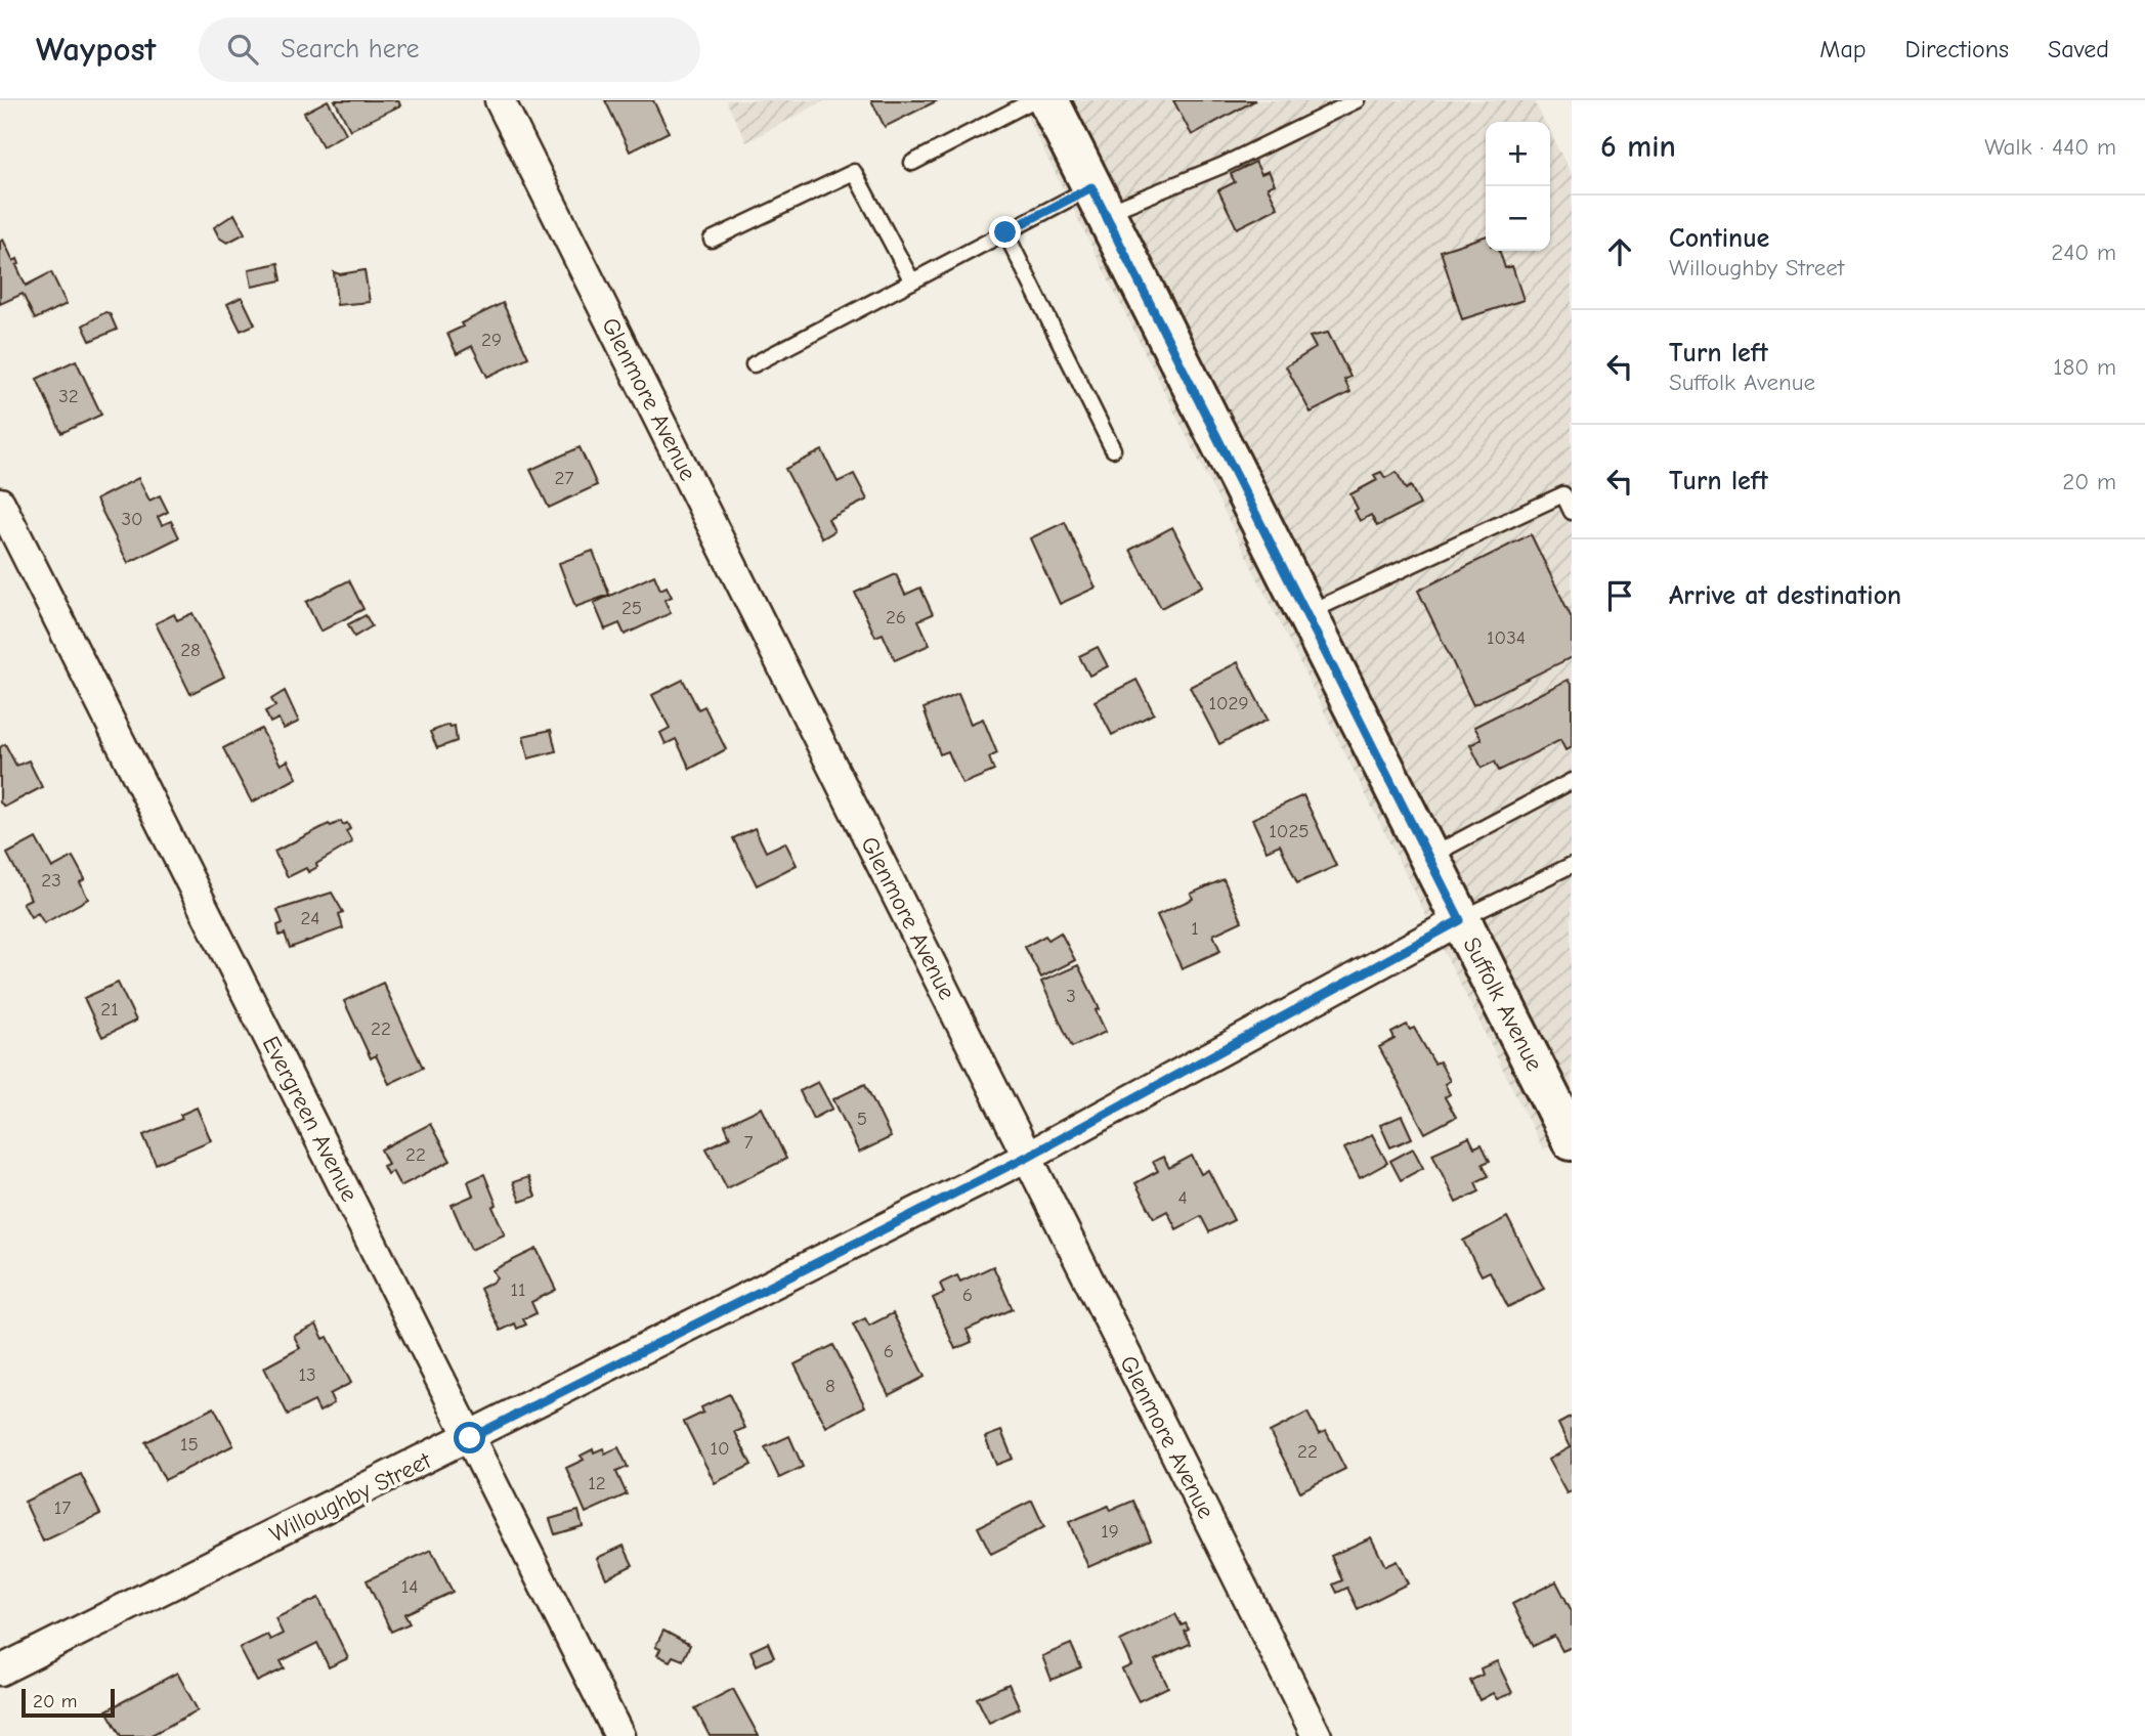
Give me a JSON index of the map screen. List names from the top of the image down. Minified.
{"streets":{"main road":["Suffolk Avenue"],"street":["Glenmore Avenue","Evergreen Avenue","Willoughby Street"]},"crossings":[["Glenmore Avenue","Willoughby Street"],["Suffolk Avenue","Willoughby Street"],["Evergreen Avenue","Willoughby Street"]],"house_numbers":["29","32","27","30","25","26","1034","28","1029","1025","23","24","1","3","21","22","5","7","22","4","11","6","6","13","8","15","10","22","12","17","19","14"],"scale_bar":"20 m","page":{"header":"Waypost","search":"Search here","nav":["Map","Directions","Saved"],"heading":["6 min","Walk · 440 m"],"map_buttons":["+","−"],"list":[["Continue","Willoughby Street","240 m"],["Turn left","Suffolk Avenue","180 m"],["Turn left","20 m"],"Arrive at destination"],"scale":"20 m"}}
